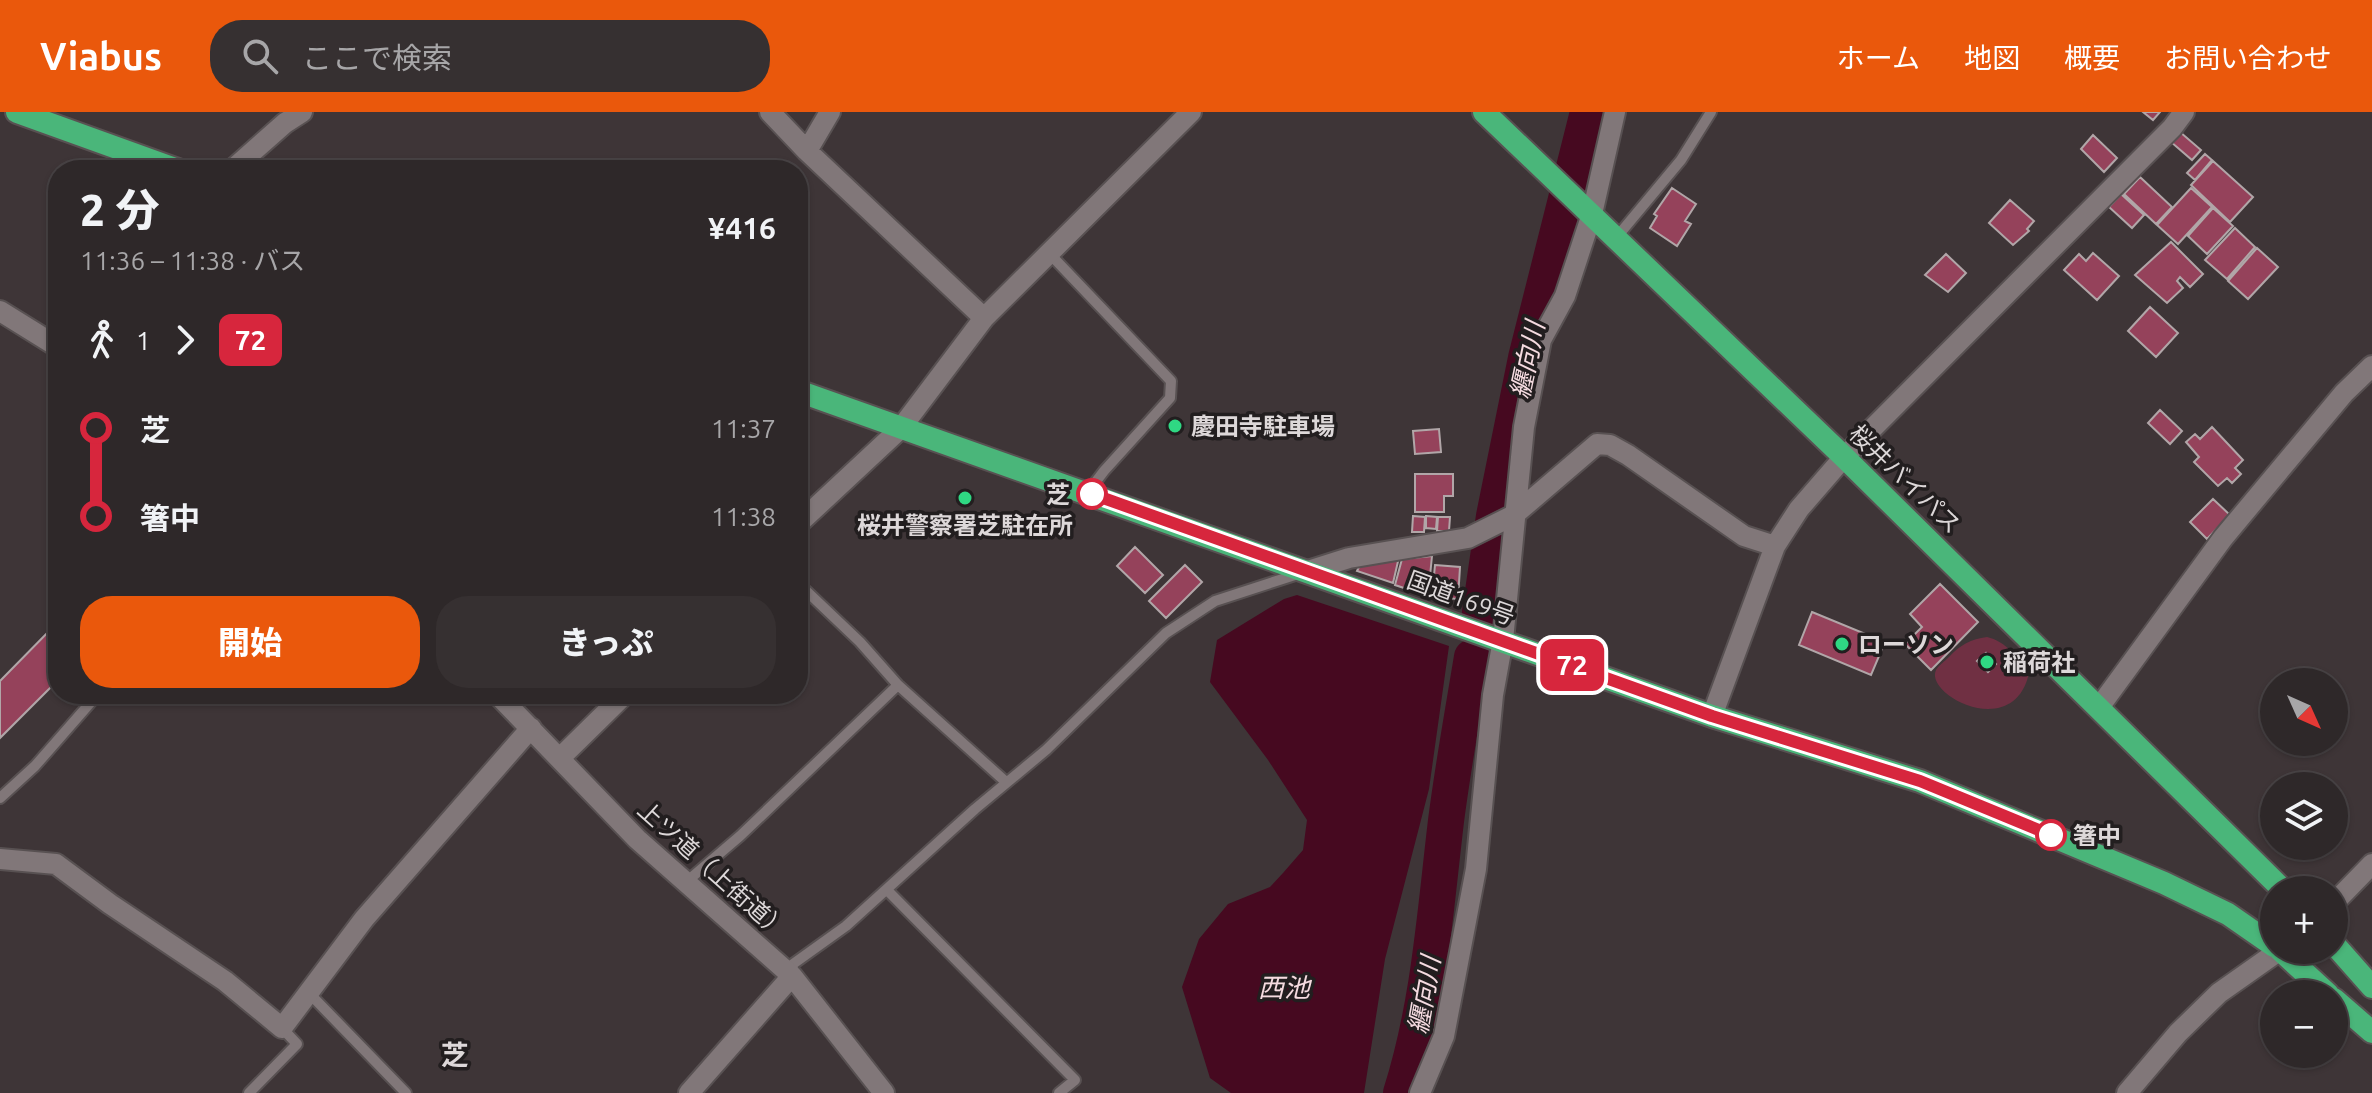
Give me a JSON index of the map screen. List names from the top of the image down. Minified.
{"streets":{"highway":["桜井バイパス","国道169号"],"street":["上ツ道（上街道）"]},"districts":["芝"],"water":["纒向川","西池"],"places":["慶田寺駐車場","芝","桜井警察署芝駐在所","ローソン","稲荷社","箸中"],"lines":["bus line 72"],"north":"bottom right","page":{"header":"Viabus","search":"ここで検索","nav":["ホーム","地図","概要","お問い合わせ"],"on_map":"72","heading":["2 分","11:36 – 11:38 · バス","¥416"],"legs":["1","72"],"list":[{"name":"芝","value":"11:37"},{"name":"箸中","value":"11:38"}],"buttons":["開始","きっぷ"],"map_buttons":["+","−"]}}
